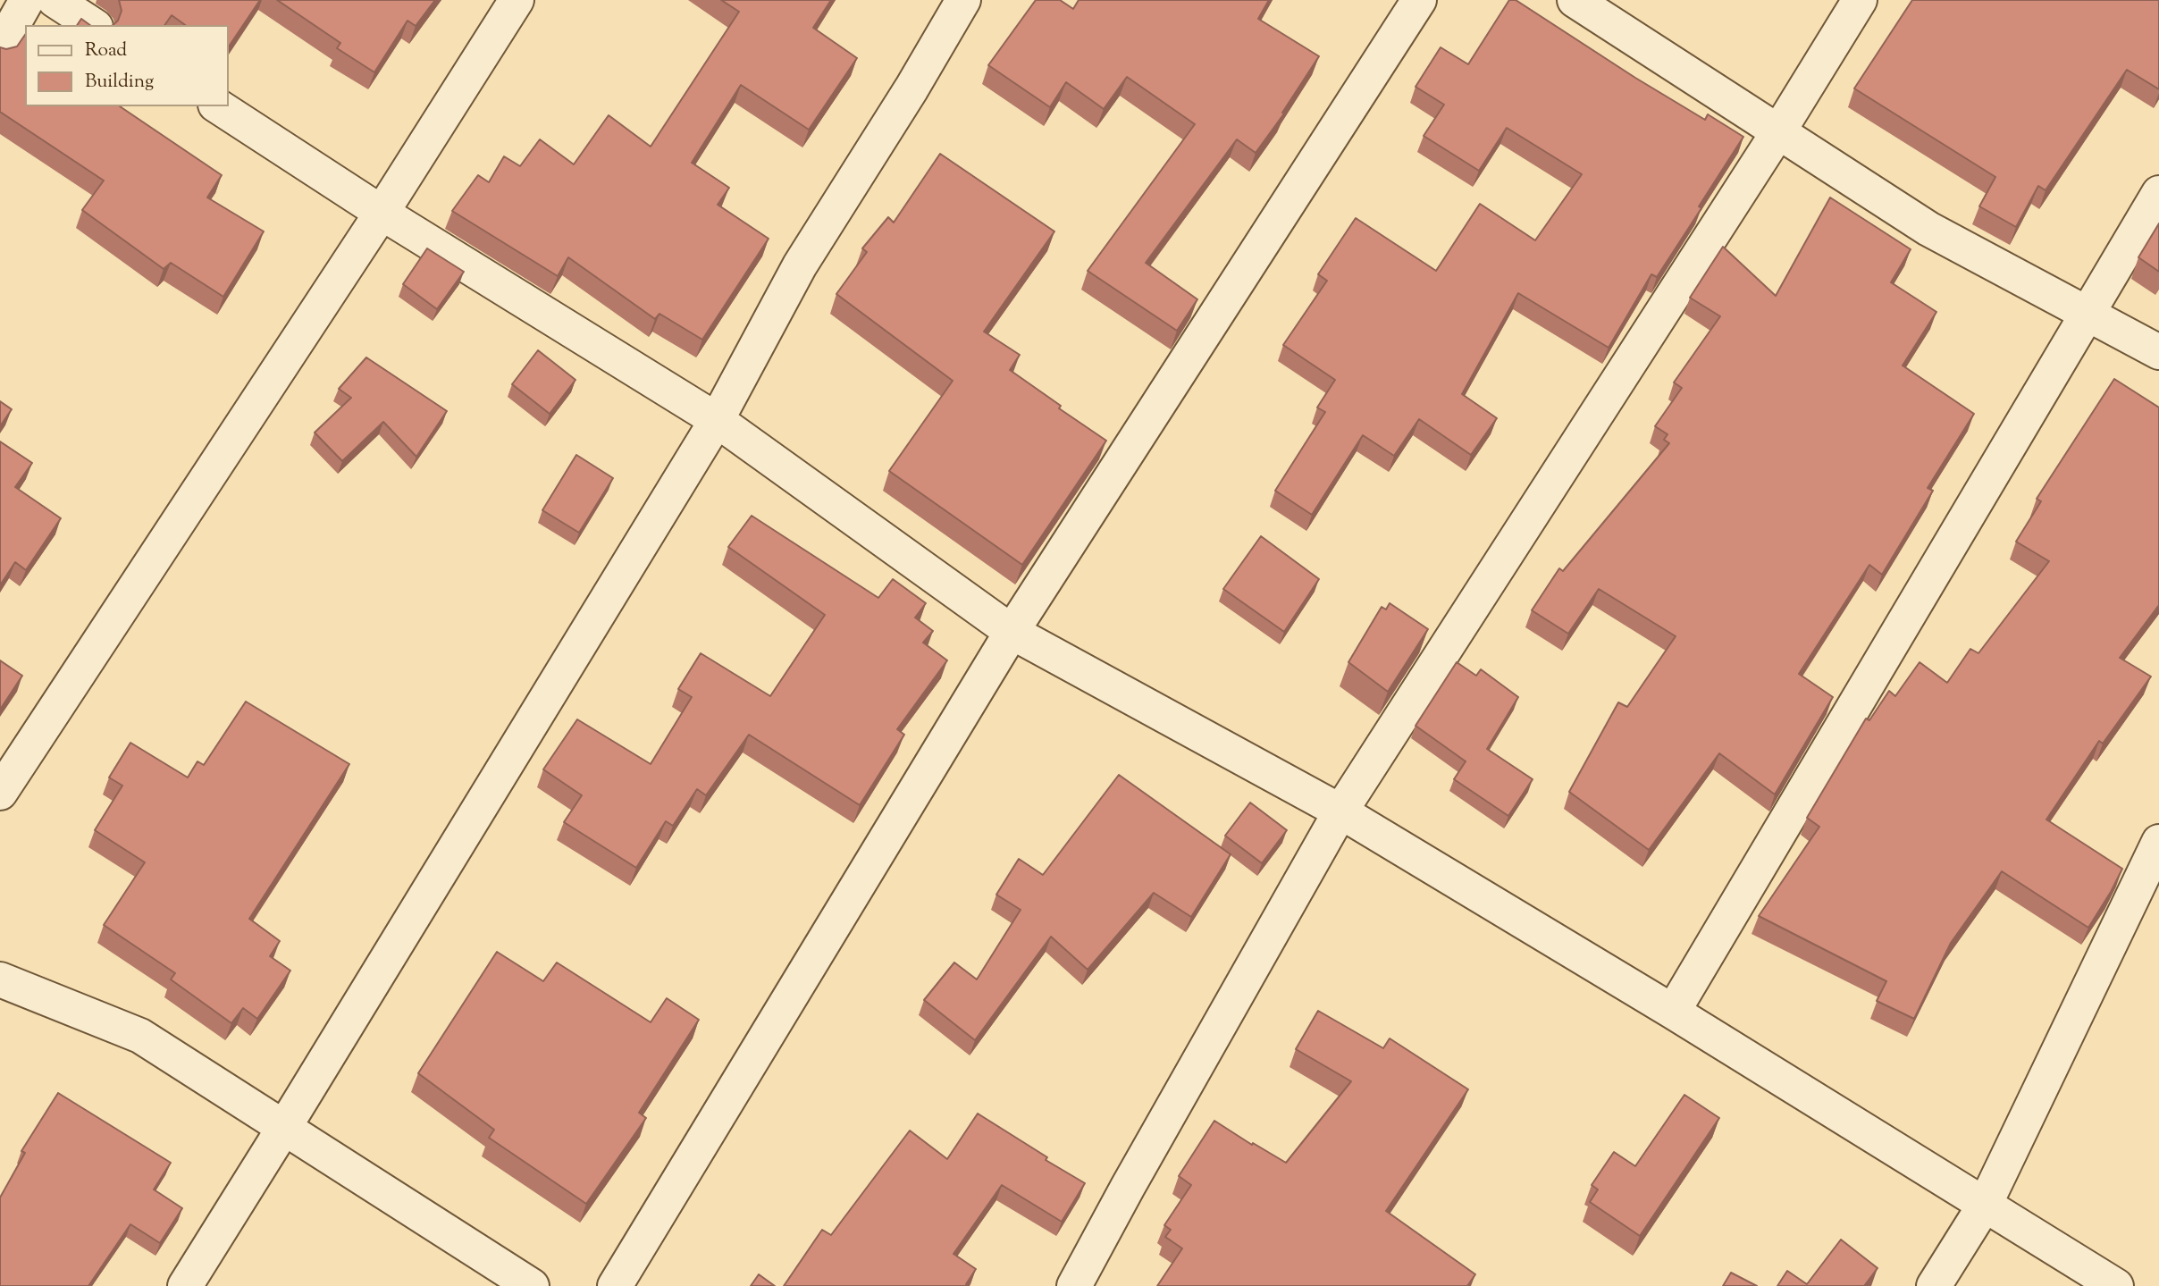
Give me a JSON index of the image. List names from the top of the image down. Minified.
{"legend":["Road","Building"]}
